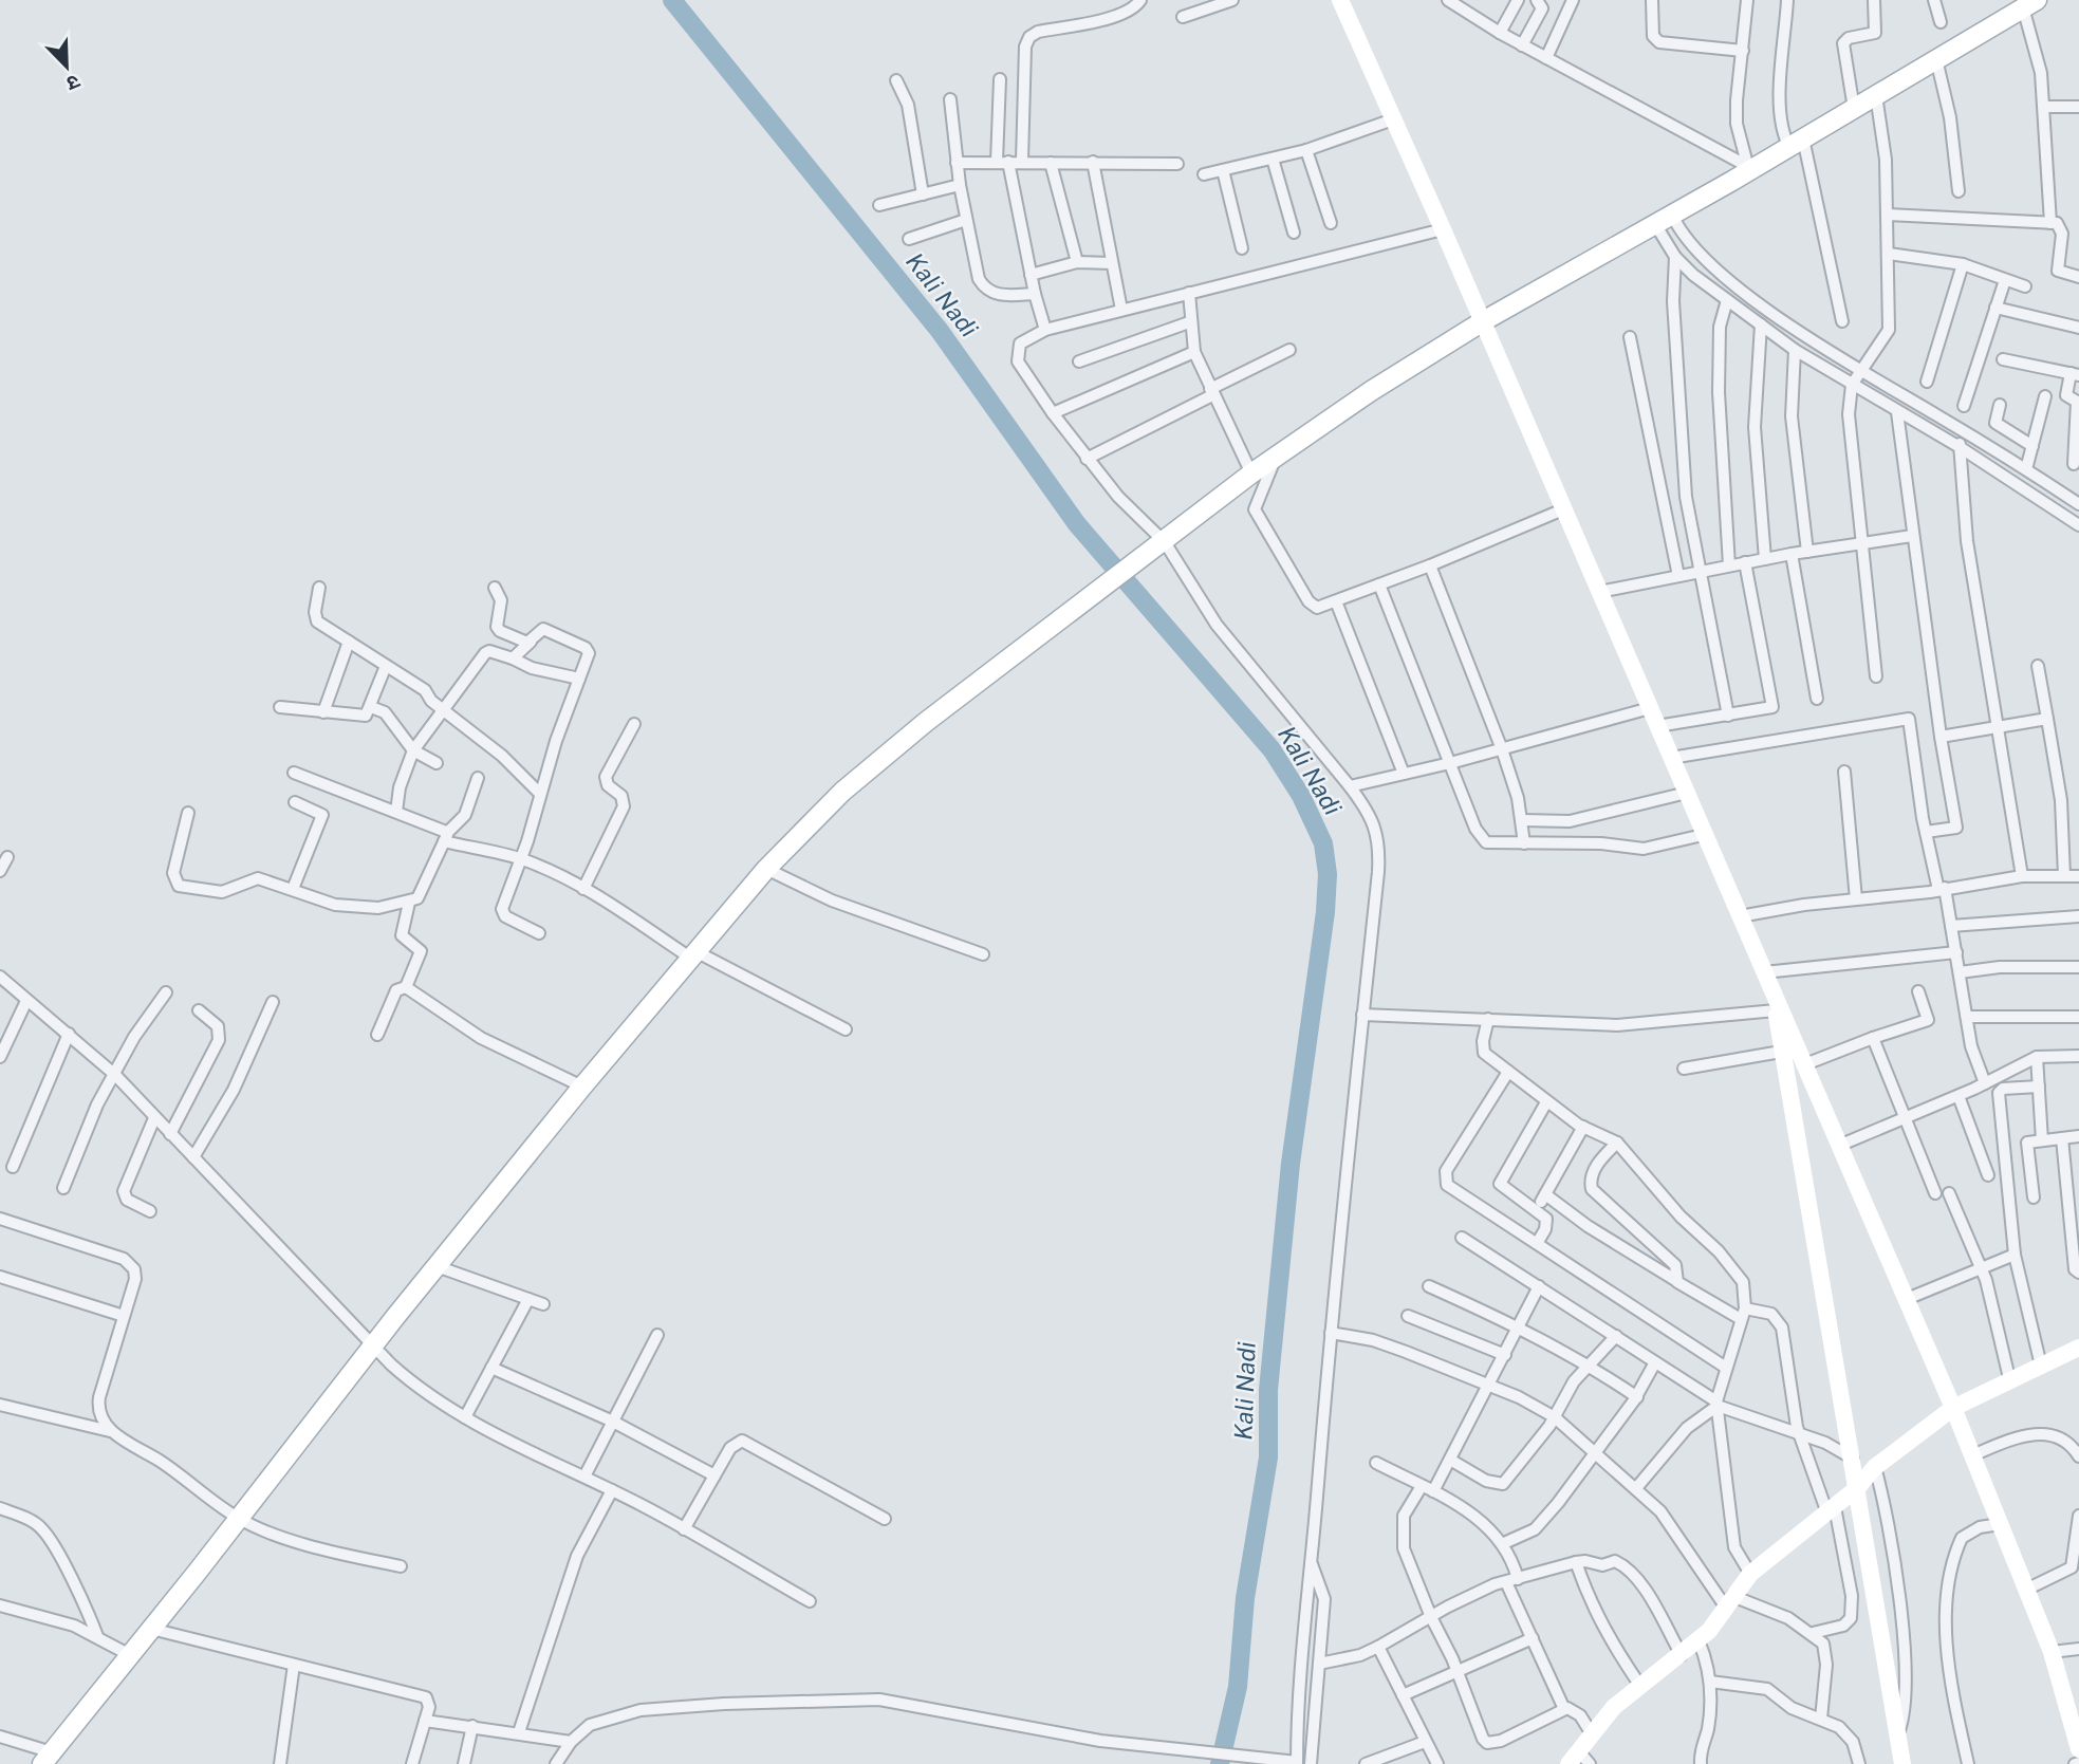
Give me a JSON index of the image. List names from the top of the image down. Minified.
{"water":["Kali Nadi"],"north":"bottom right"}
